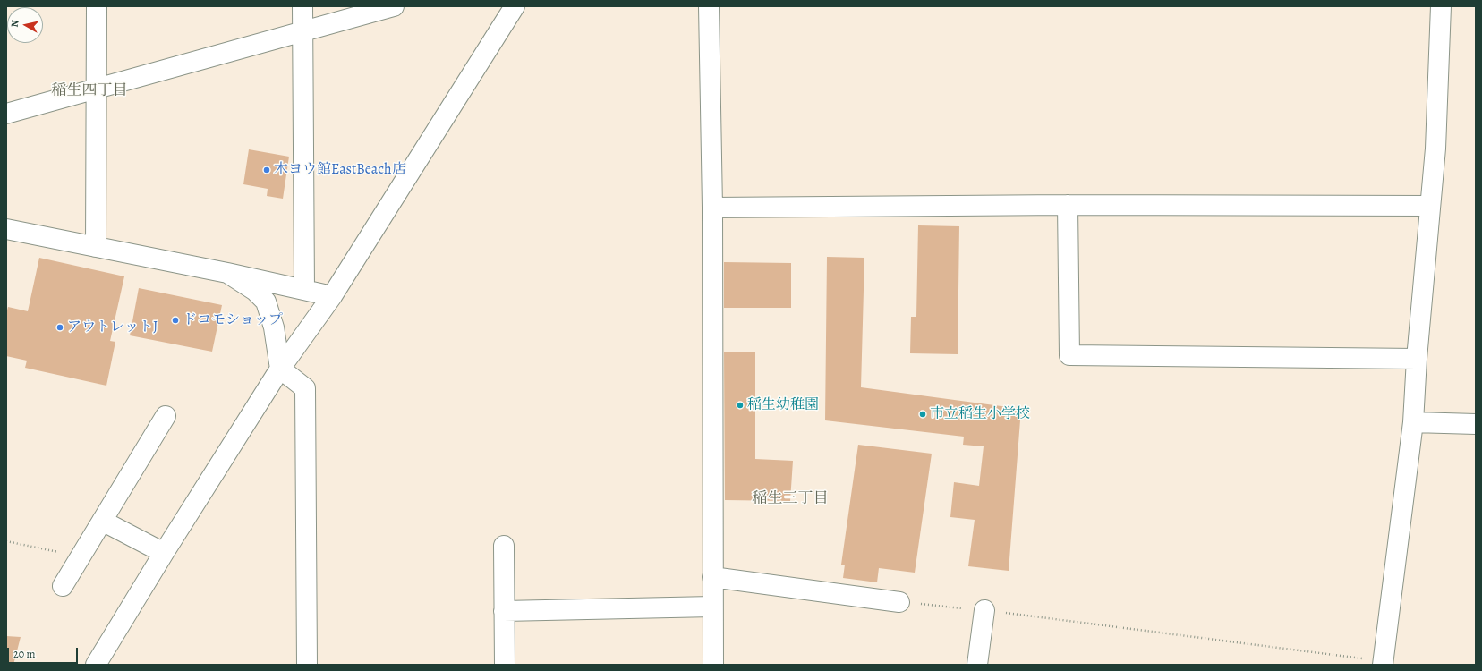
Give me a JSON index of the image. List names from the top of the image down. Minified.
{"districts":["稲生四丁目","稲生三丁目"],"places":["木ヨウ館EastBeach店","ドコモショップ","アウトレットJ","稲生幼稚園","市立稲生小学校"],"scale_bar":"20 m","north":"left"}
